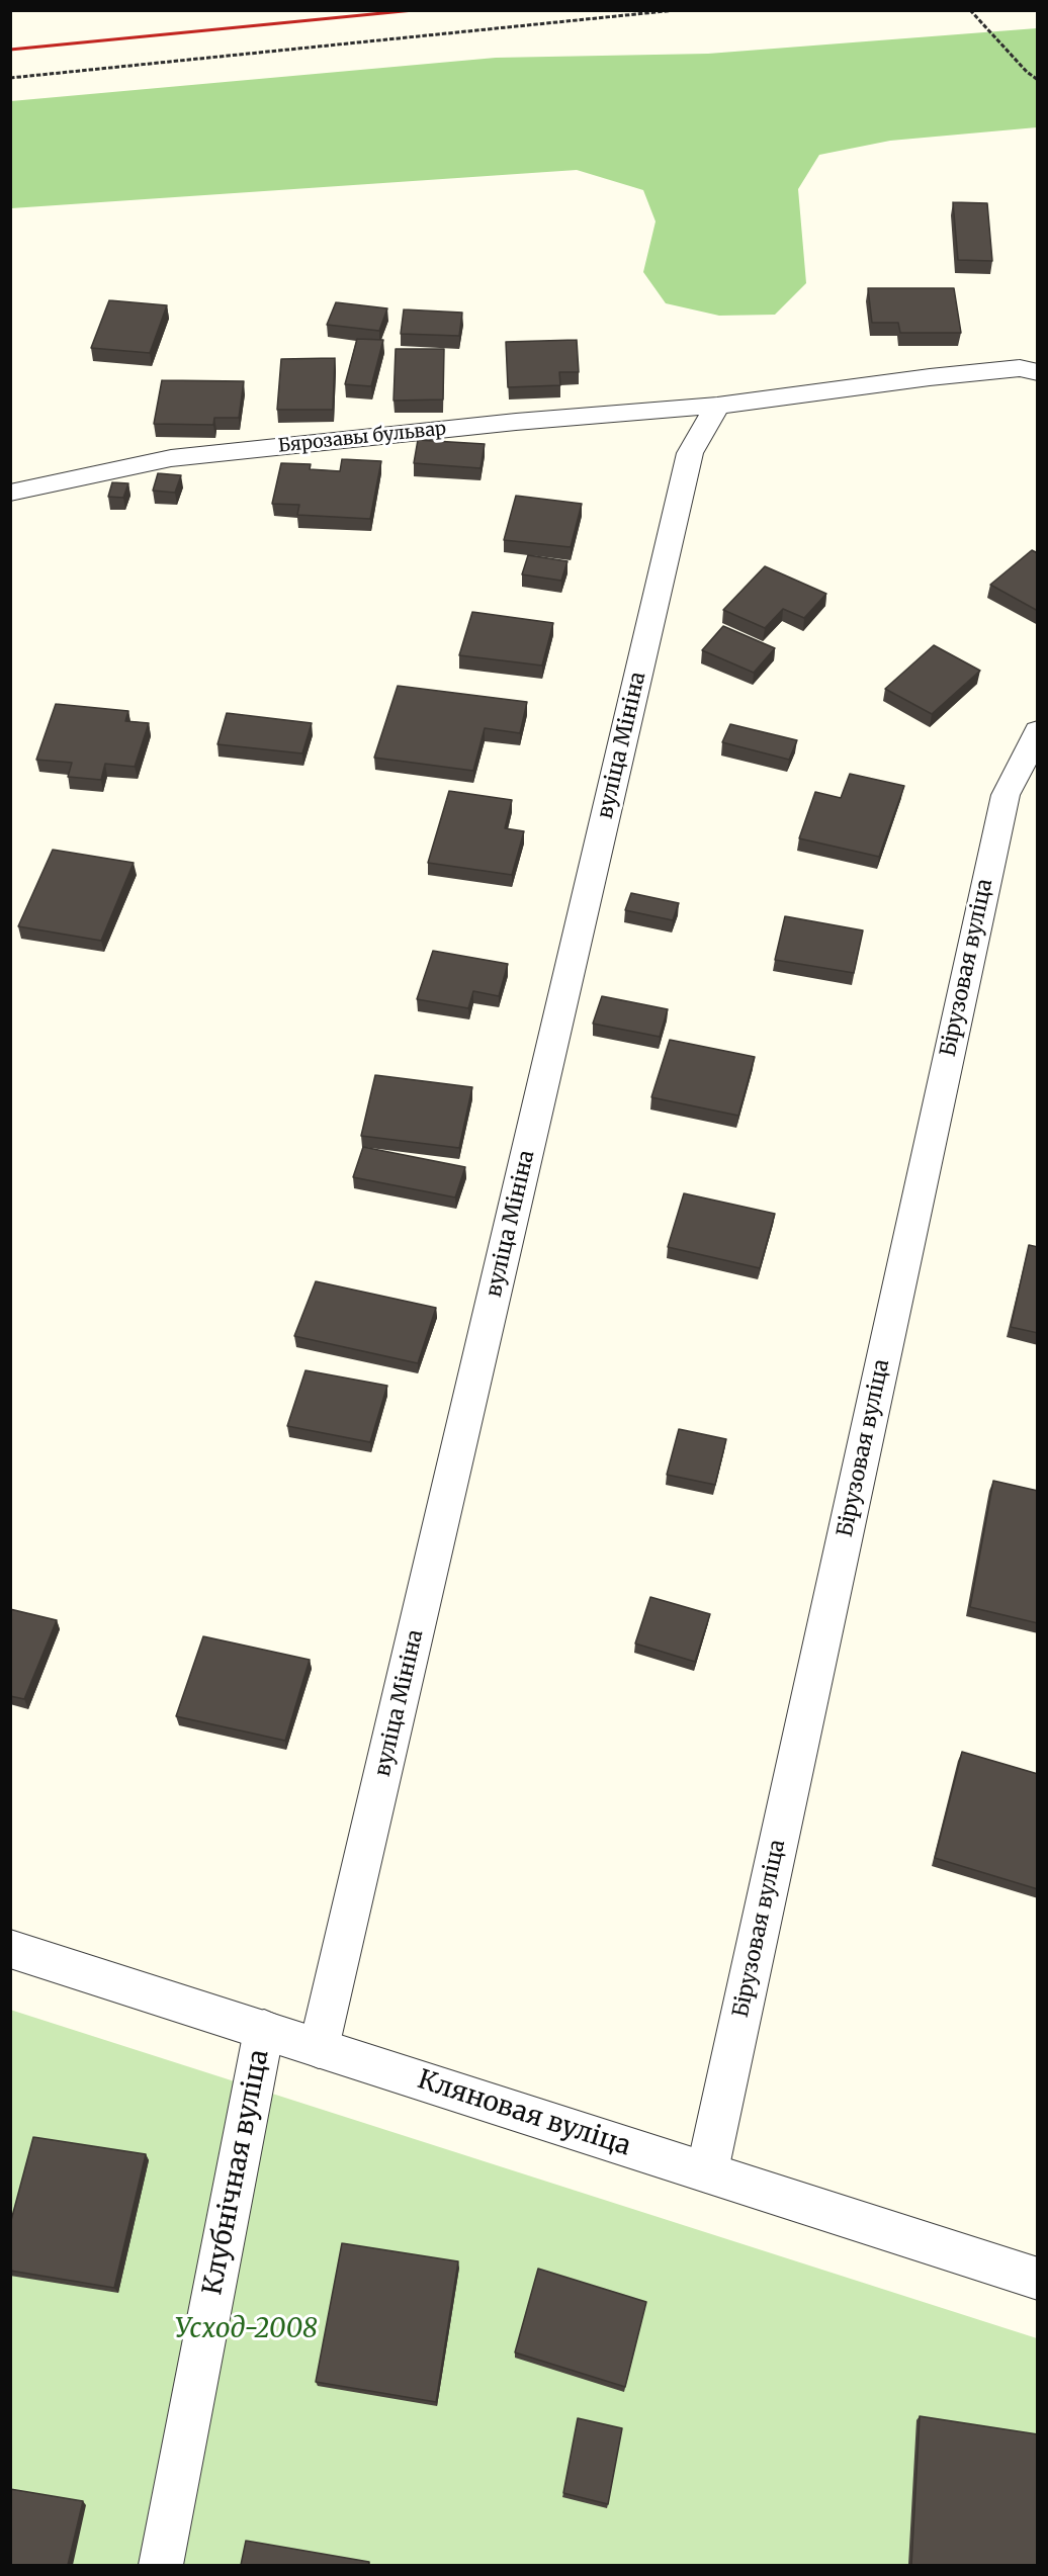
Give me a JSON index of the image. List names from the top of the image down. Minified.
{"streets":{"street":["Бярозавы бульвар","вуліца Мініна","Бірузовая вуліца","Кляновая вуліца","Клубнічная вуліца"]},"crossings":[["Бярозавы бульвар","вуліца Мініна"],["вуліца Мініна","Кляновая вуліца"],["Бірузовая вуліца","Кляновая вуліца"],["Кляновая вуліца","Клубнічная вуліца"]],"parks":["Усход-2008"]}
